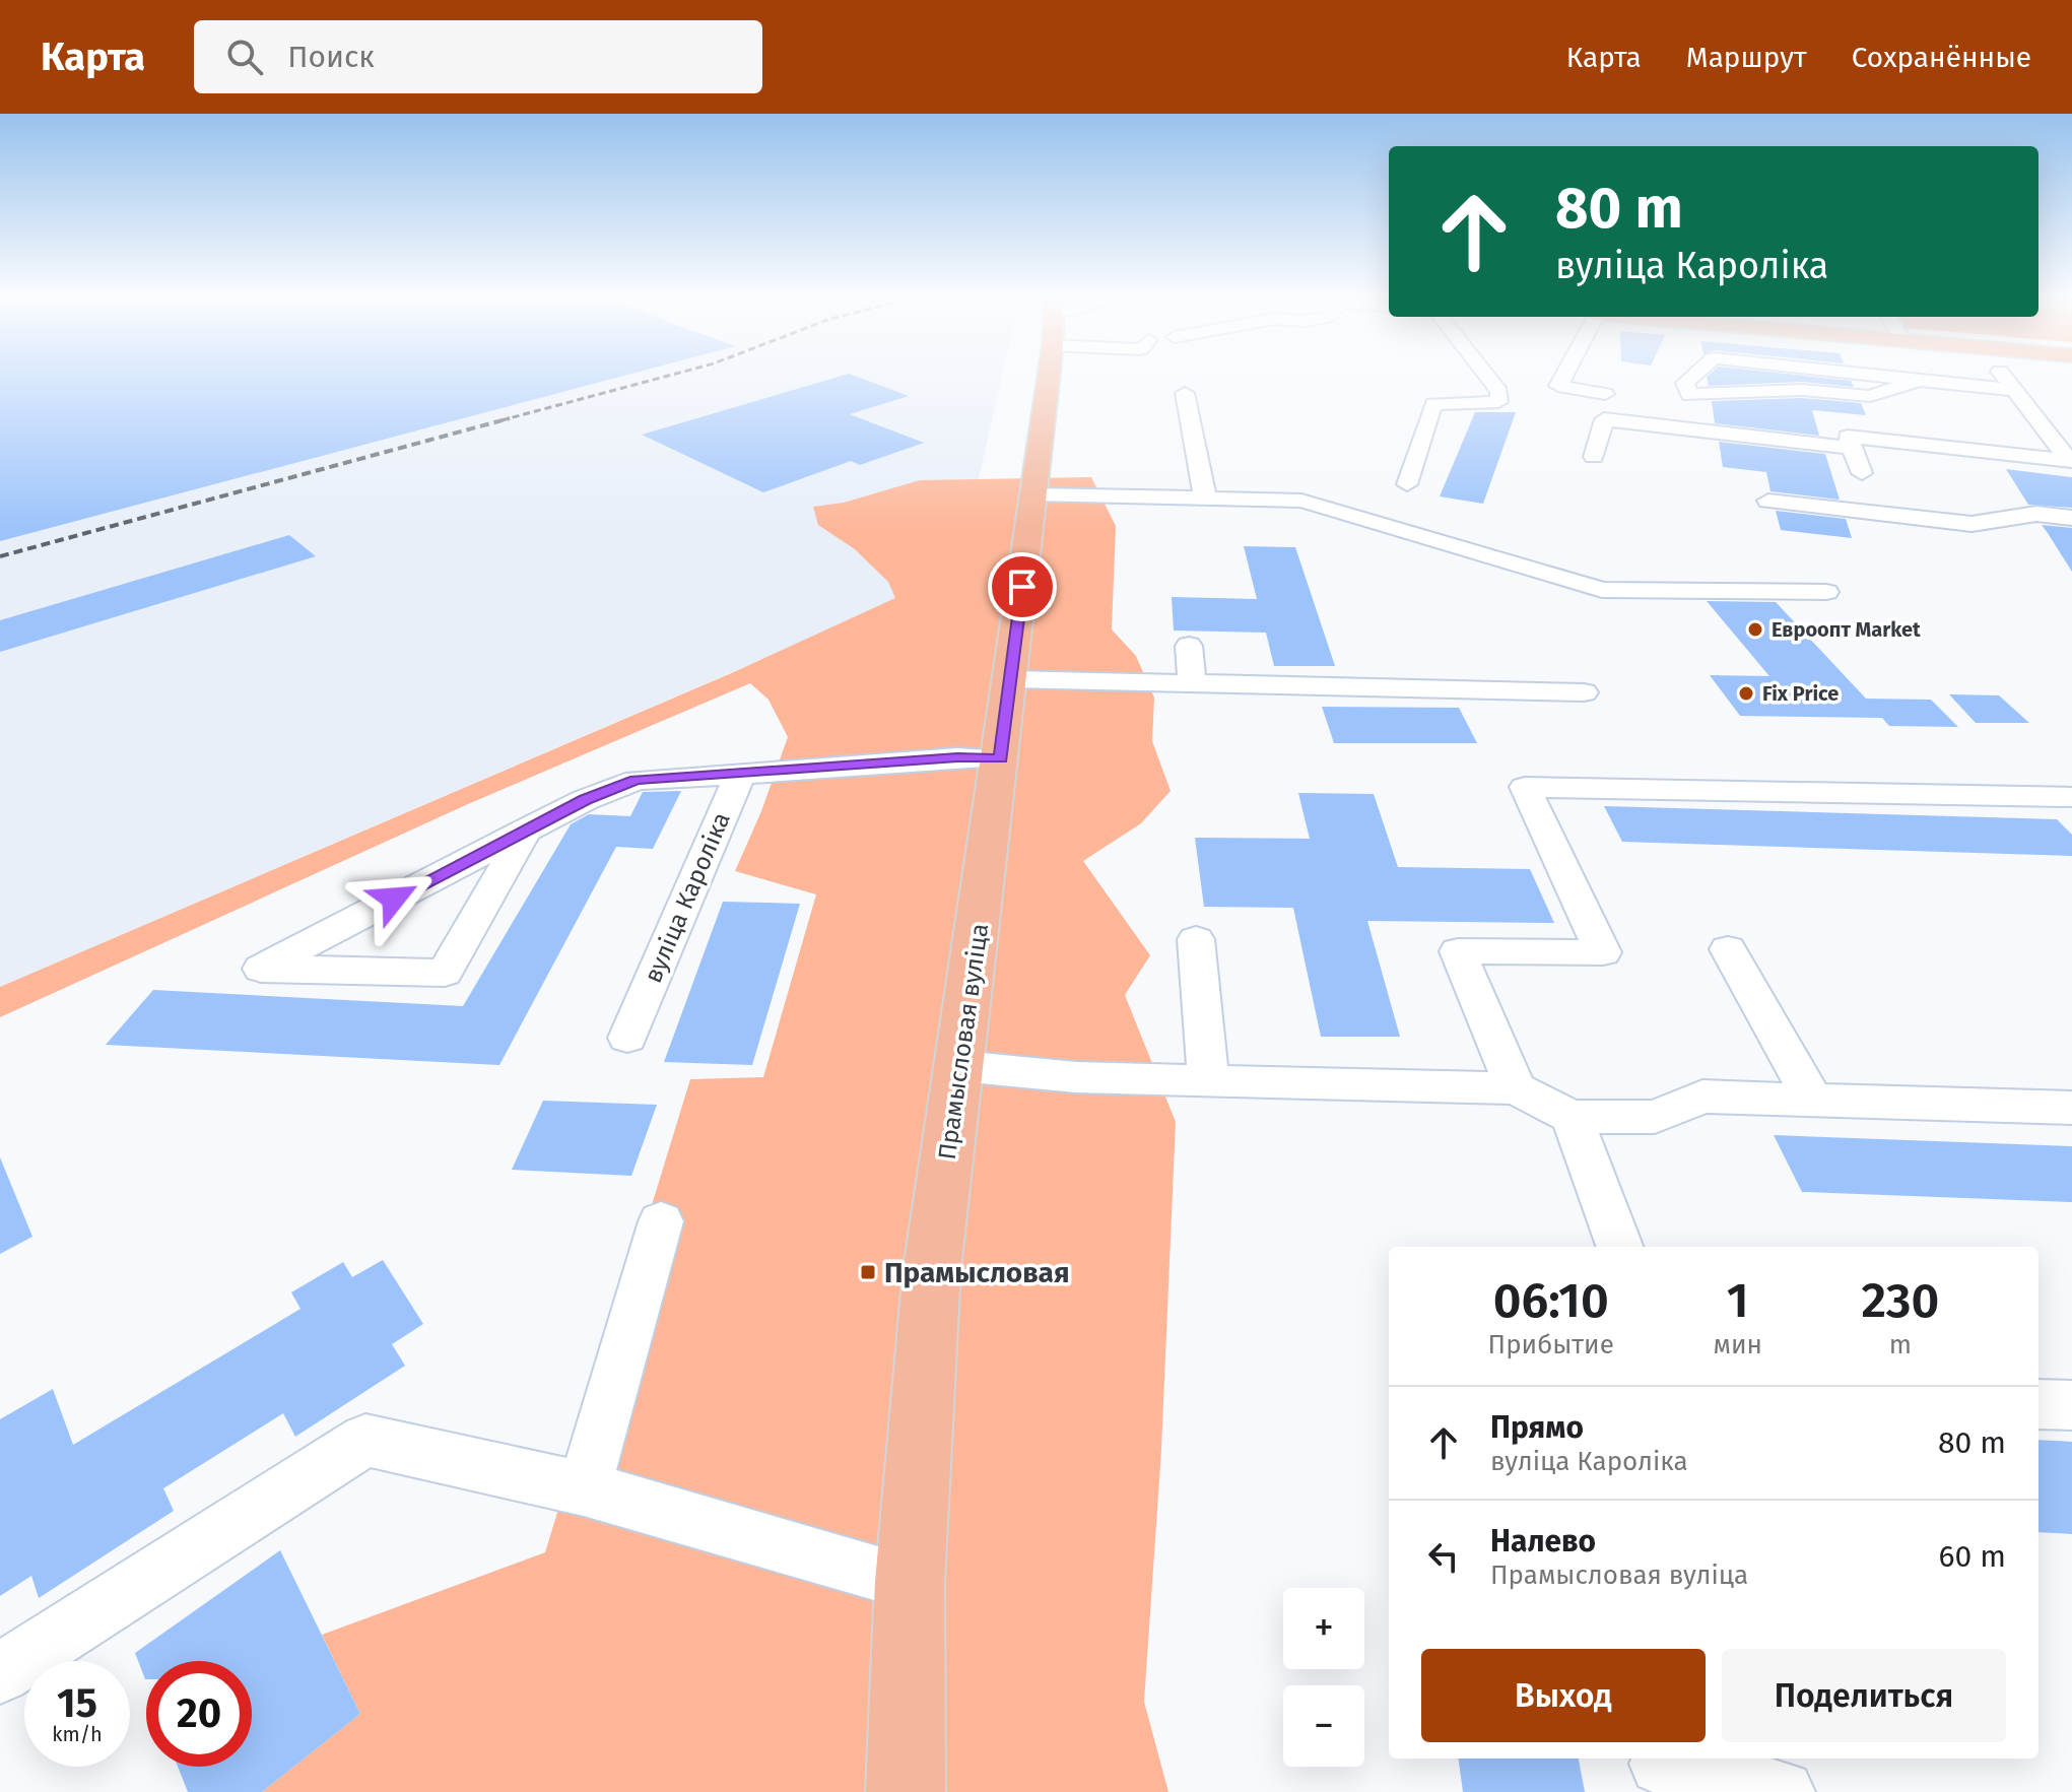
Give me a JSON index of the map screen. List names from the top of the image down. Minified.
{"streets":{"main road":["Прамысловая вуліца"],"street":["вуліца Кароліка"]},"places":{"other":["Евроопт Market","Fix Price"],"transit":["Прамысловая"]},"page":{"header":"Карта","search":"Поиск","nav":["Карта","Маршрут","Сохранённые"],"turn":["80 m","вуліца Кароліка"],"eta":["06:10","Прибытие","1","мин","230","m"],"list":[{"name":"Прямо","note":"вуліца Кароліка","value":"80 m"},{"name":"Налево","note":"Прамысловая вуліца","value":"60 m"}],"map_buttons":["+","−"],"buttons":["Выход","Поделиться"],"speed":"15 km/h","limit":"20"}}
